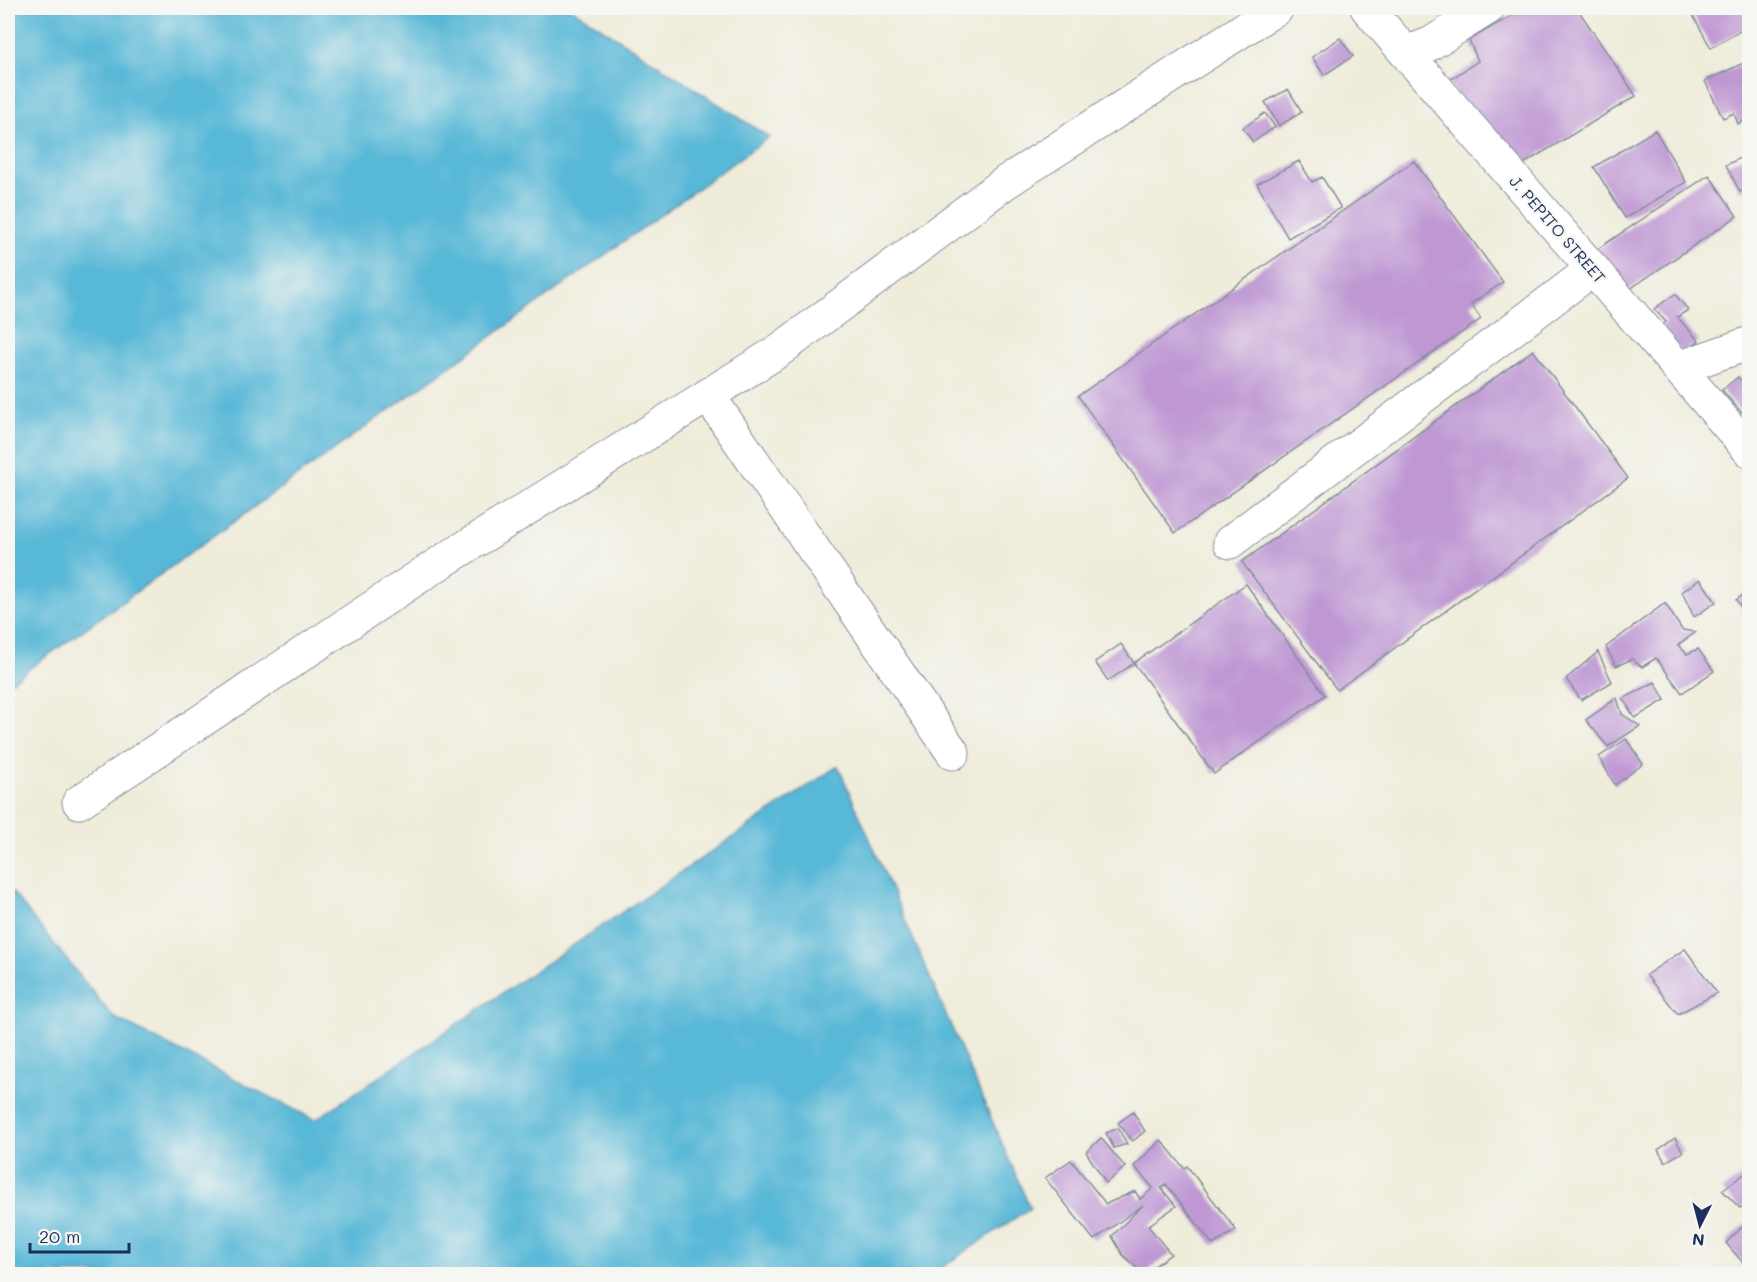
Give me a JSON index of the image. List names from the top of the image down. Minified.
{"streets":{"street":["J. PEPITO STREET"]},"scale_bar":"20 m","north":"bottom"}
